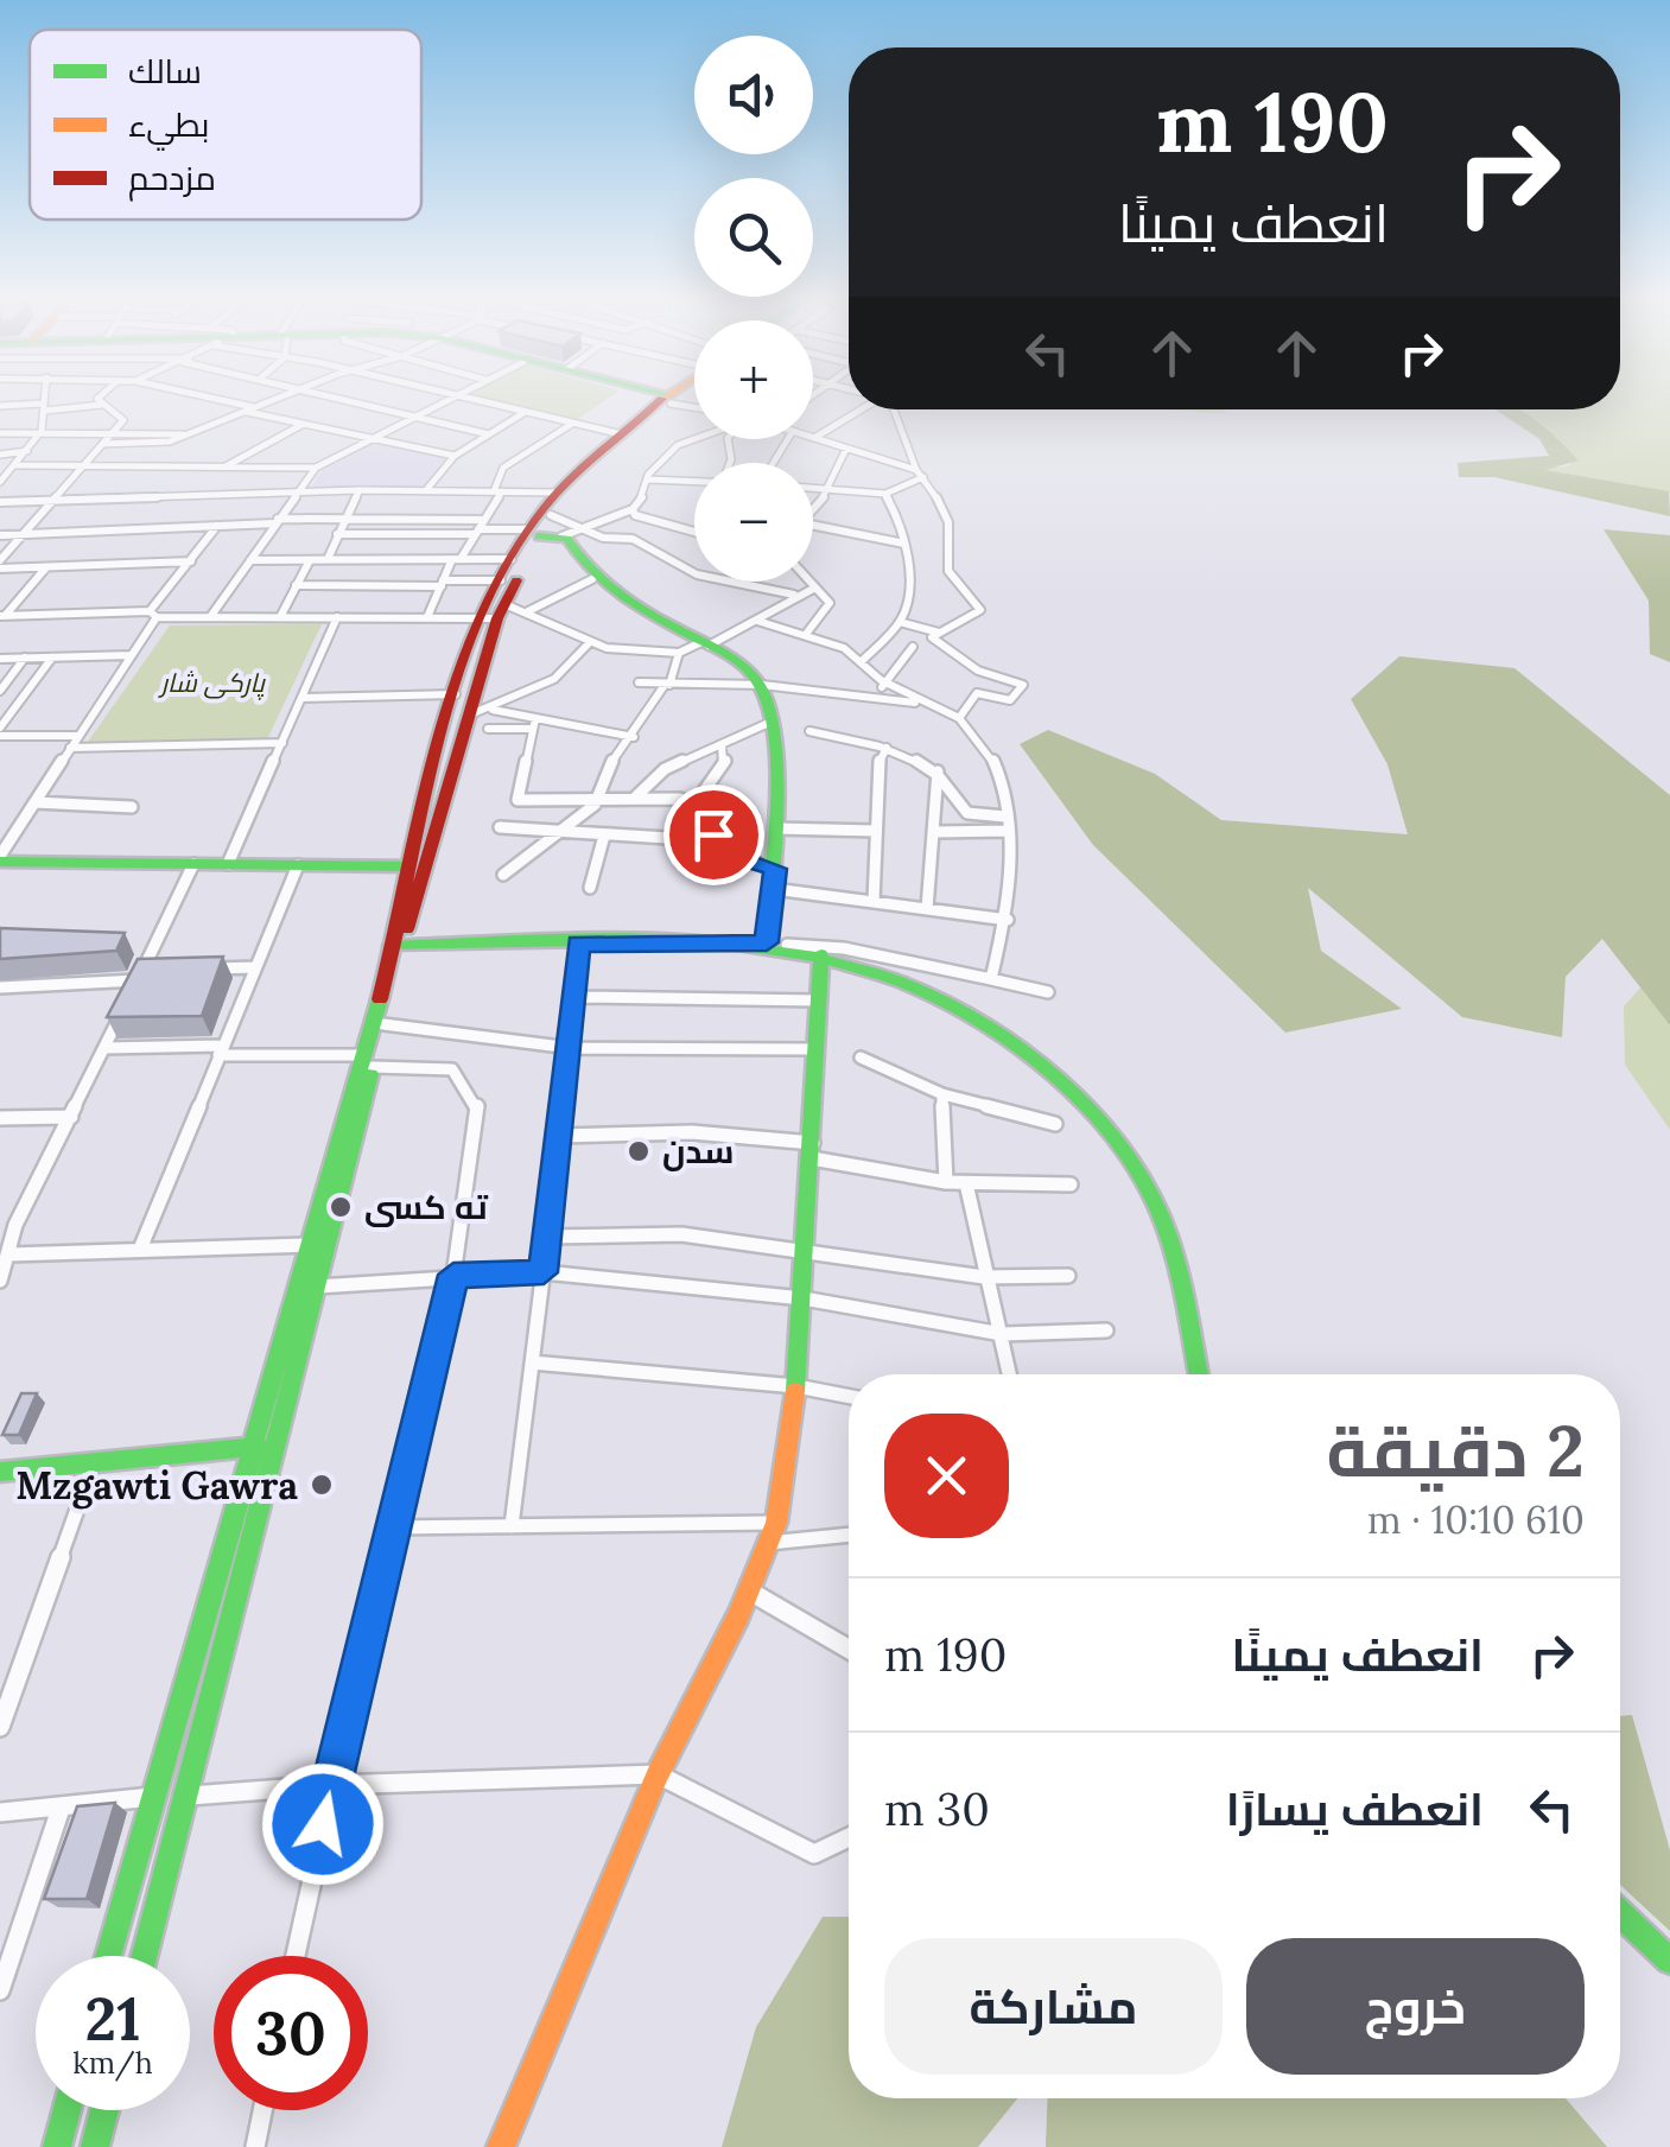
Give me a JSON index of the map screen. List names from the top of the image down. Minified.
{"parks":["پاركى شار"],"places":["سدن","ته كسى","Mzgawti Gawra"],"legend":["سالك","بطيء","مزدحم"],"page":{"map_buttons":["+","−"],"turn":["190 m","انعطف يمينًا"],"heading":["2 دقيقة","610 m · 10:10"],"list":[{"name":"انعطف يمينًا","value":"190 m"},{"name":"انعطف يسارًا","value":"30 m"}],"buttons":["خروج","مشاركة"],"speed":"21 km/h","limit":"30"}}
